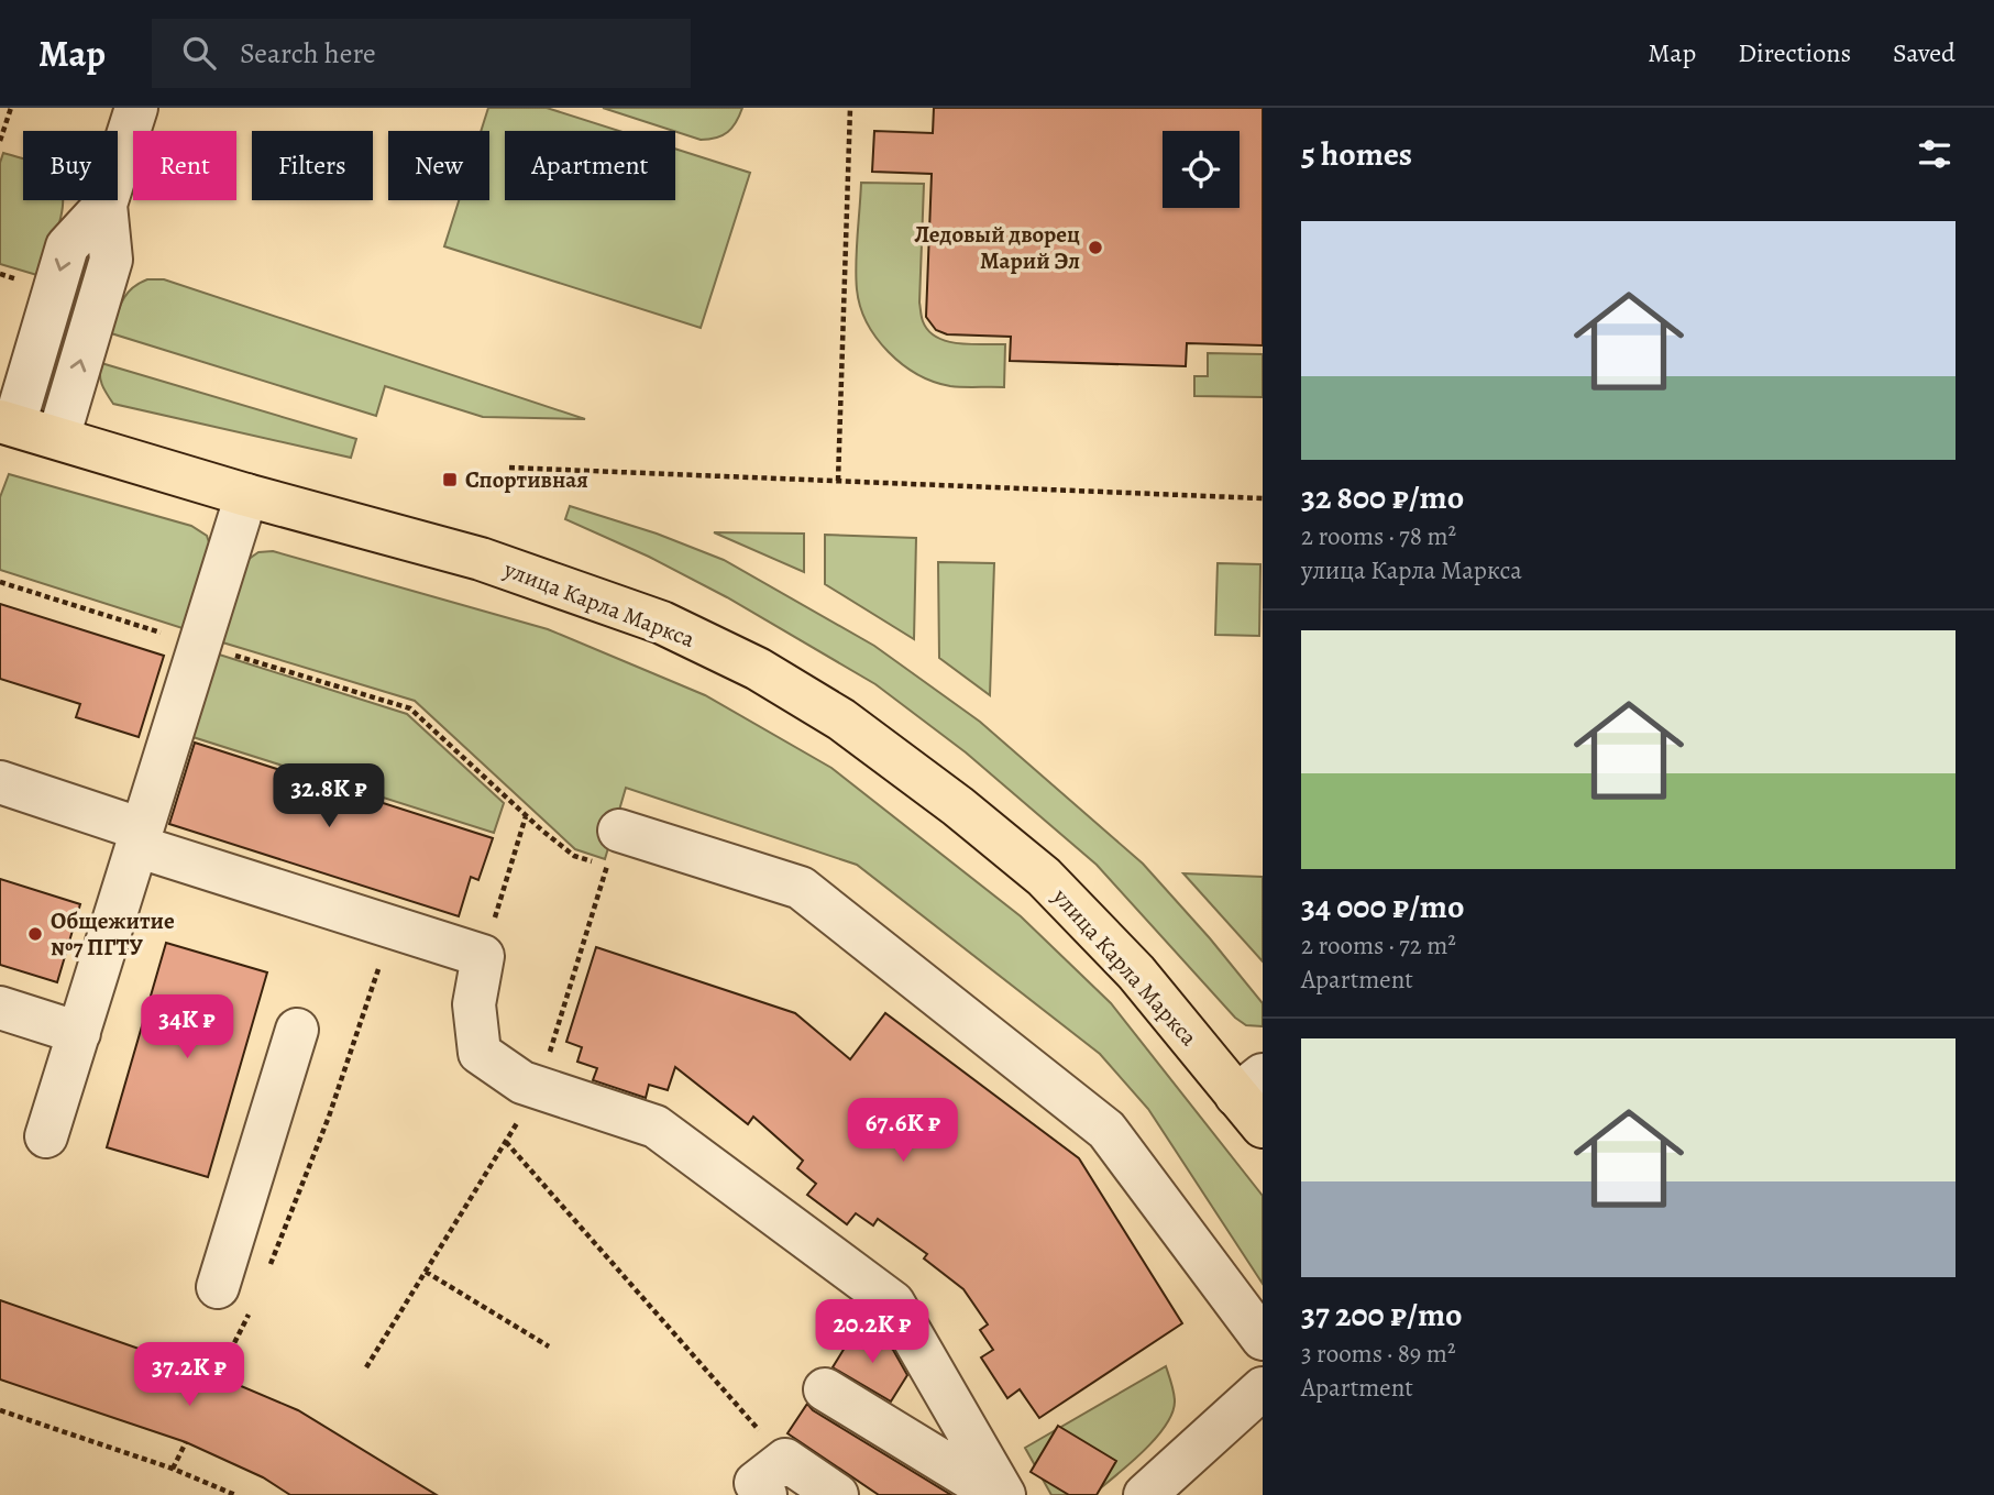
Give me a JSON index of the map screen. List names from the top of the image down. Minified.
{"streets":{"main road":["улица Карла Маркса"]},"places":{"other":["Ледовый дворец Марий Эл","Общежитие №7 ПГТУ"],"transit":["Спортивная"]},"page":{"header":"Map","search":"Search here","nav":["Map","Directions","Saved"],"heading":"5 homes","chip":["Buy","Rent","Filters","New","Apartment"],"list":[{"name":"32 800 ₽/mo","note":"2 rooms · 78 m² · улица Карла Маркса"},{"name":"34 000 ₽/mo","note":"2 rooms · 72 m² · Apartment"},{"name":"37 200 ₽/mo","note":"3 rooms · 89 m² · Apartment"}],"price":["32.8K ₽","34K ₽","67.6K ₽","20.2K ₽","37.2K ₽"]}}
